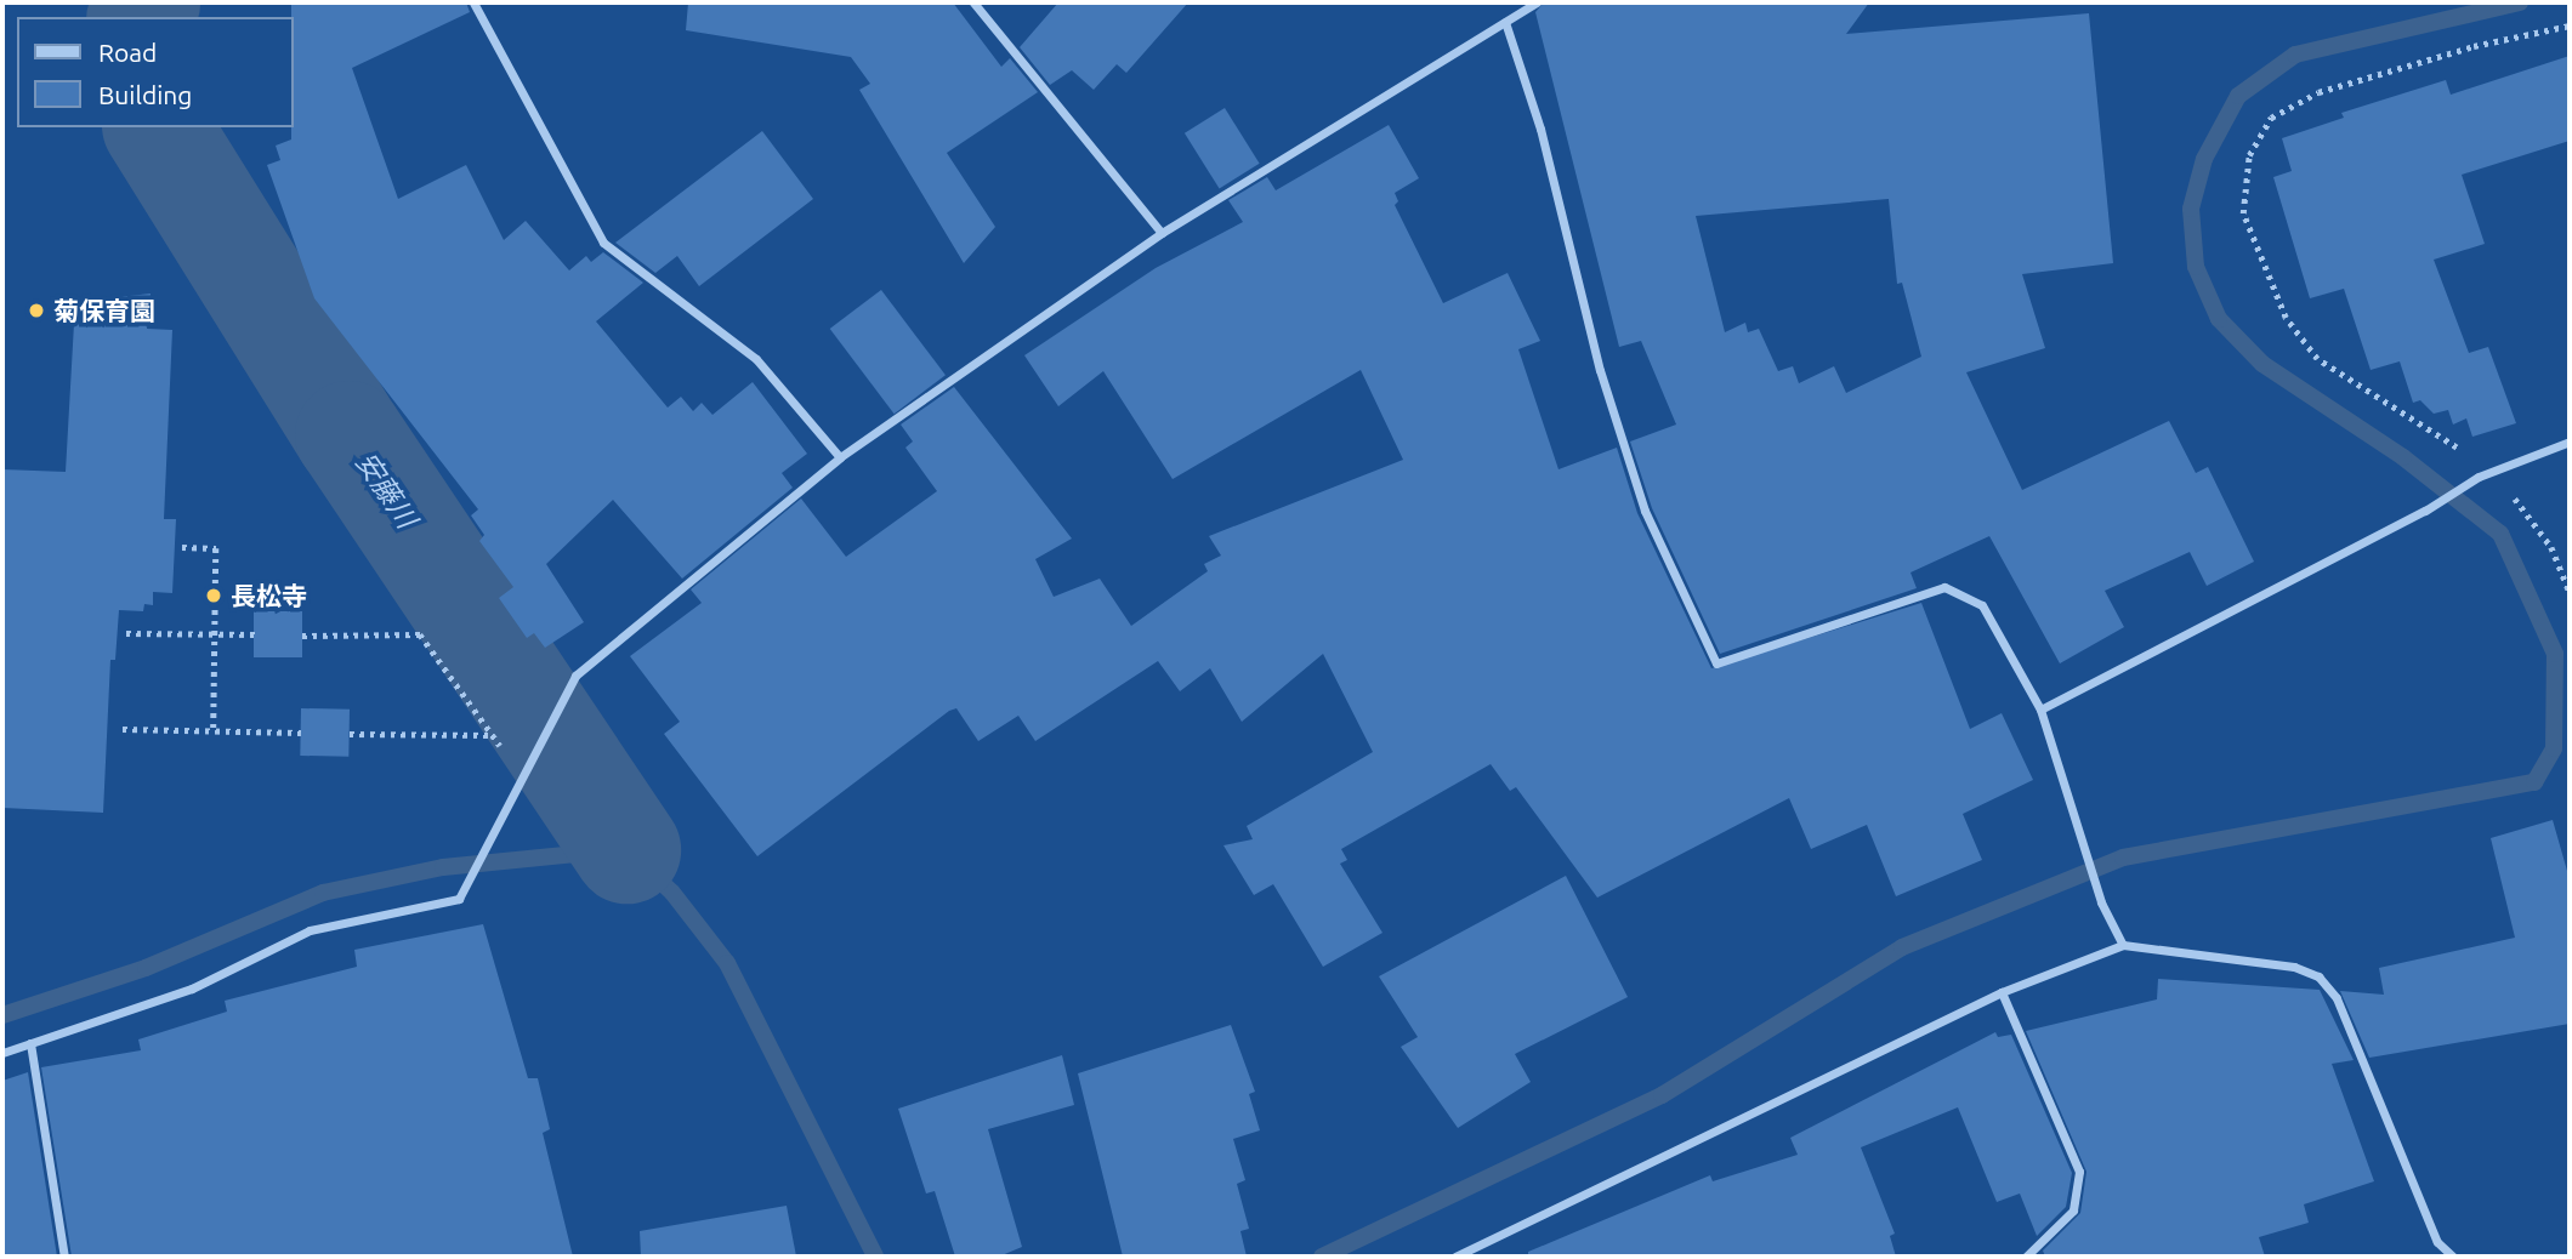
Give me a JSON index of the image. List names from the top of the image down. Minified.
{"water":["安藤川"],"places":["菊保育園","長松寺"],"legend":["Road","Building"]}
